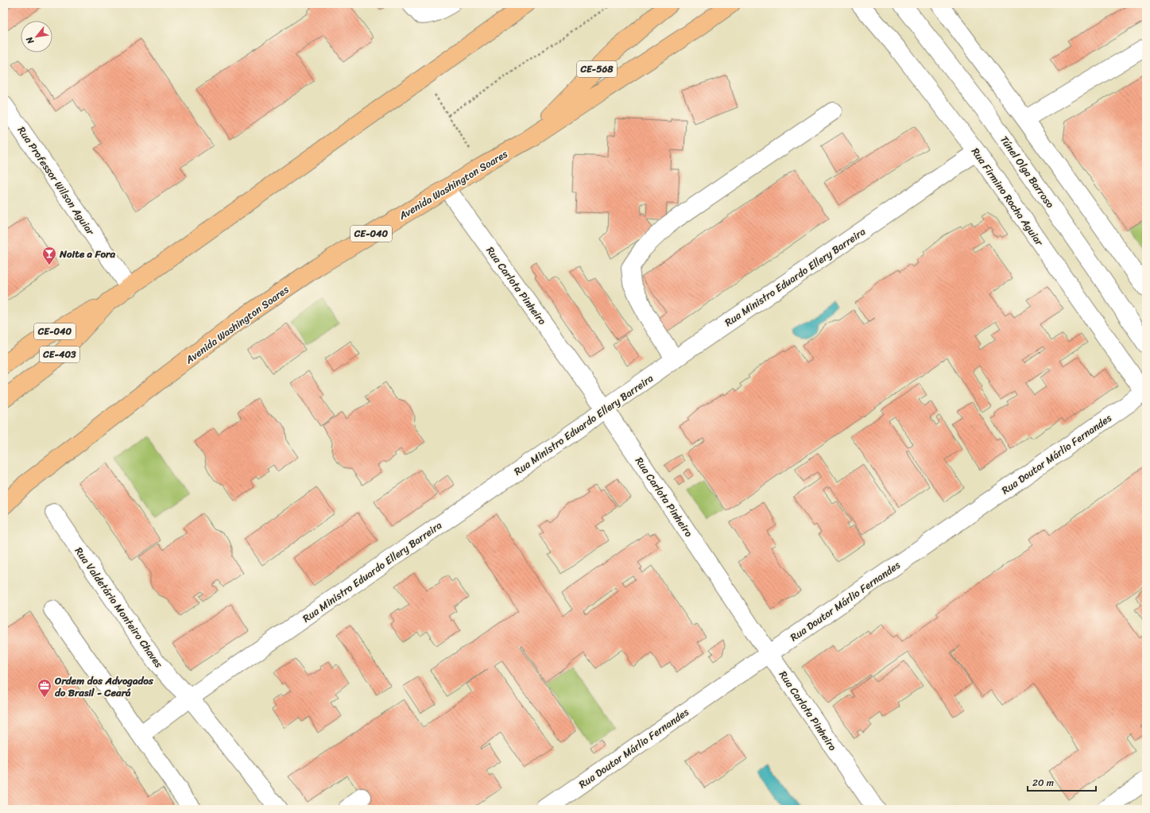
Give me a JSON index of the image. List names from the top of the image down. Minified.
{"streets":{"main road":["CE-568","Avenida Washington Soares","CE-040","CE-403"],"street":["Túnel Olga Barroso","Rua Professor Wilson Aguiar","Rua Firmino Rocha Aguiar","Rua Ministro Eduardo Ellery Barreira","Rua Carlota Pinheiro","Rua Doutor Márlio Fernandes","Rua Valdetário Monteiro Chaves"]},"crossings":[["CE-568","Avenida Washington Soares"],["Rua Professor Wilson Aguiar","CE-040"],["Avenida Washington Soares","Rua Carlota Pinheiro"],["Rua Firmino Rocha Aguiar","Rua Ministro Eduardo Ellery Barreira"],["Rua Firmino Rocha Aguiar","Rua Doutor Márlio Fernandes"],["CE-040","CE-403"],["Rua Ministro Eduardo Ellery Barreira","Rua Carlota Pinheiro"],["Rua Ministro Eduardo Ellery Barreira","Rua Valdetário Monteiro Chaves"],["Rua Carlota Pinheiro","Rua Doutor Márlio Fernandes"]],"places":{"bar":["Noite a Fora"],"office":["Ordem dos Advogados do Brasil - Ceará"]},"scale_bar":"20 m","north":"bottom left"}
